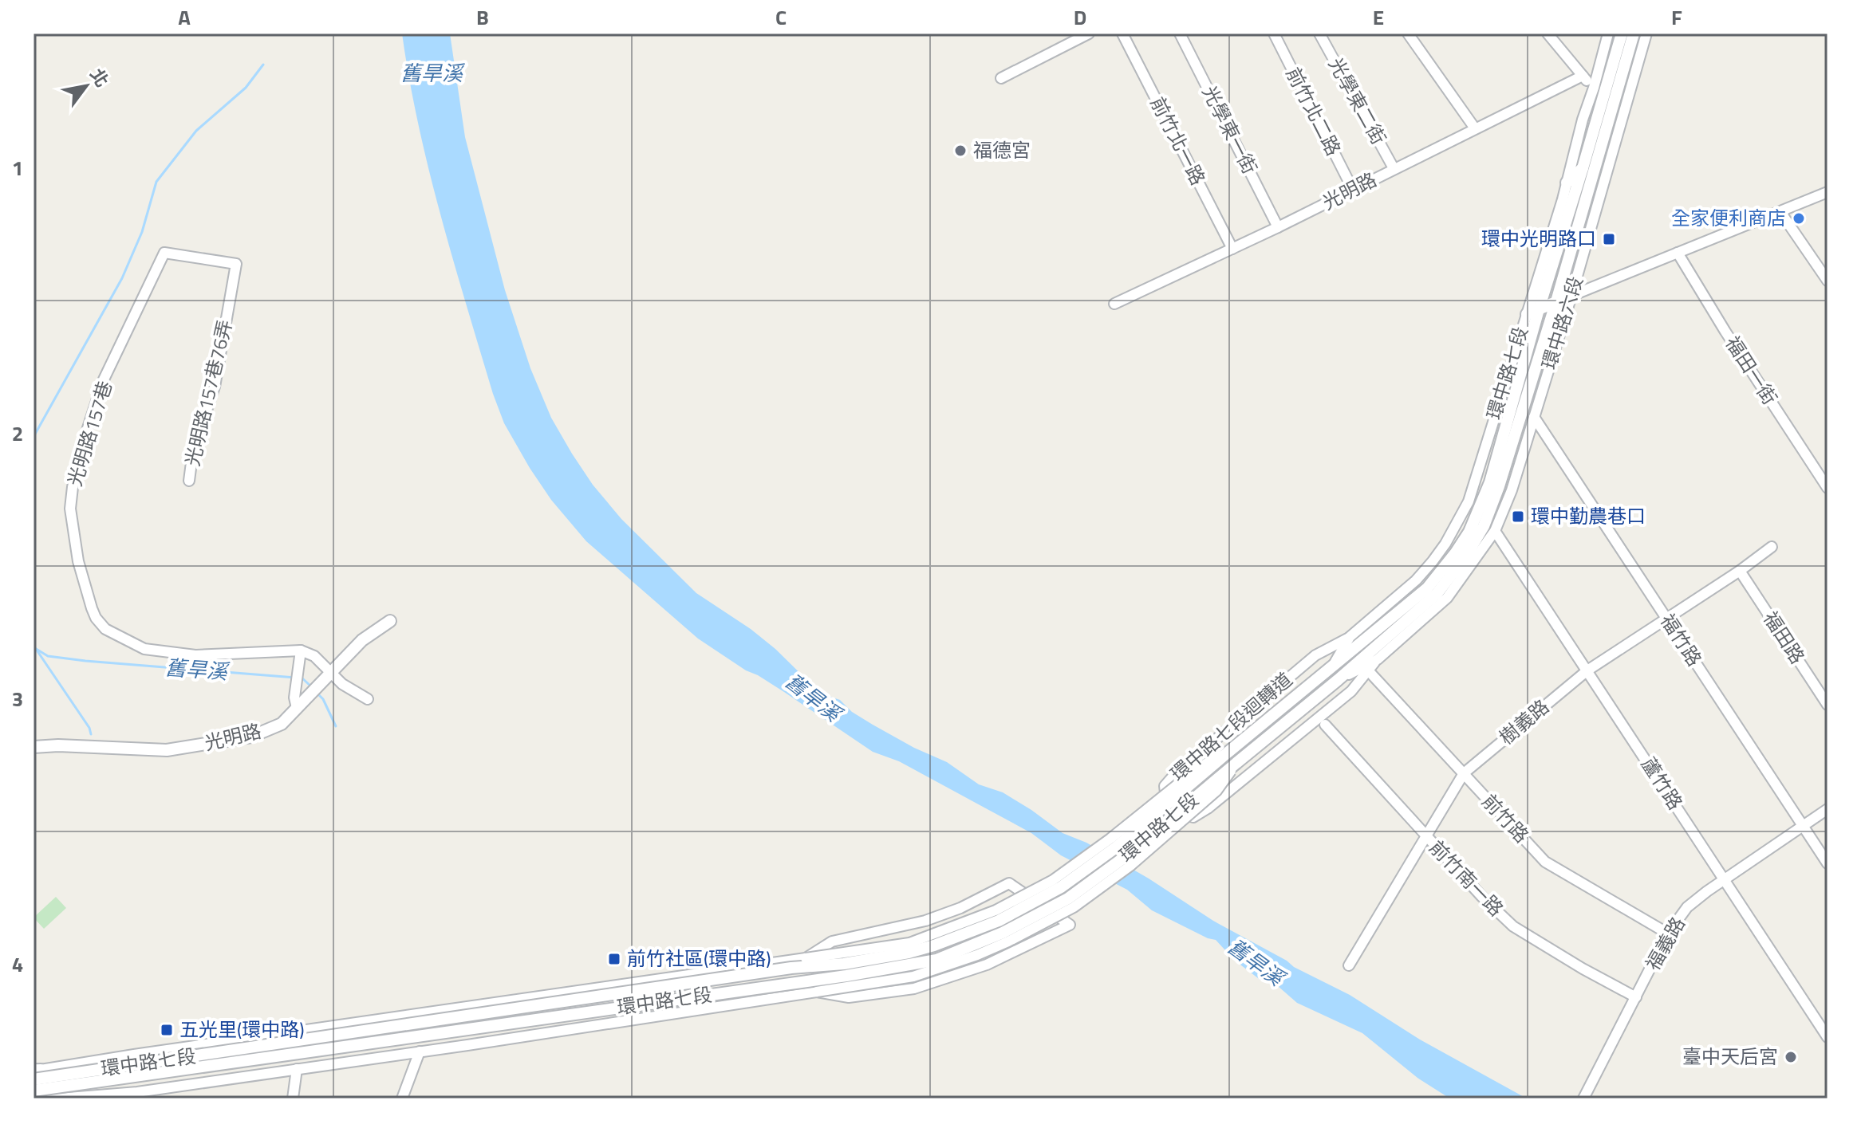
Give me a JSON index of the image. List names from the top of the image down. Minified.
{"streets":{"street":["光學東二街","前竹北二路","光學東一街","前竹北一路","光明路","環中路六段","福田一街","環中路七段","光明路157巷76弄","光明路157巷","福田路","福竹路","樹義路","環中路七段迴轉道","蘆竹路","前竹路","前竹南一路","福義路"]},"crossings":[["光學東二街","光明路"],["前竹北二路","光明路"],["光學東一街","光明路"],["前竹北一路","光明路"],["環中路六段","環中路七段"],["環中路六段","福竹路"],["環中路六段","蘆竹路"],["環中路七段","環中路七段迴轉道"],["光明路157巷76弄","光明路157巷"],["福田路","樹義路"],["福竹路","樹義路"],["福竹路","福義路"],["樹義路","蘆竹路"],["樹義路","前竹路"],["樹義路","前竹南一路"],["環中路七段迴轉道","前竹路"],["蘆竹路","福義路"],["前竹路","福義路"],["前竹南一路","福義路"]],"water":["舊旱溪"],"places":{"other":["福德宮","全家便利商店","臺中天后宮"],"transit":["環中光明路口","環中勤農巷口","前竹社區(環中路)","五光里(環中路)"]},"north":"top right","grid":{"columns":["A","B","C","D","E","F"],"rows":["1","2","3","4"]}}
